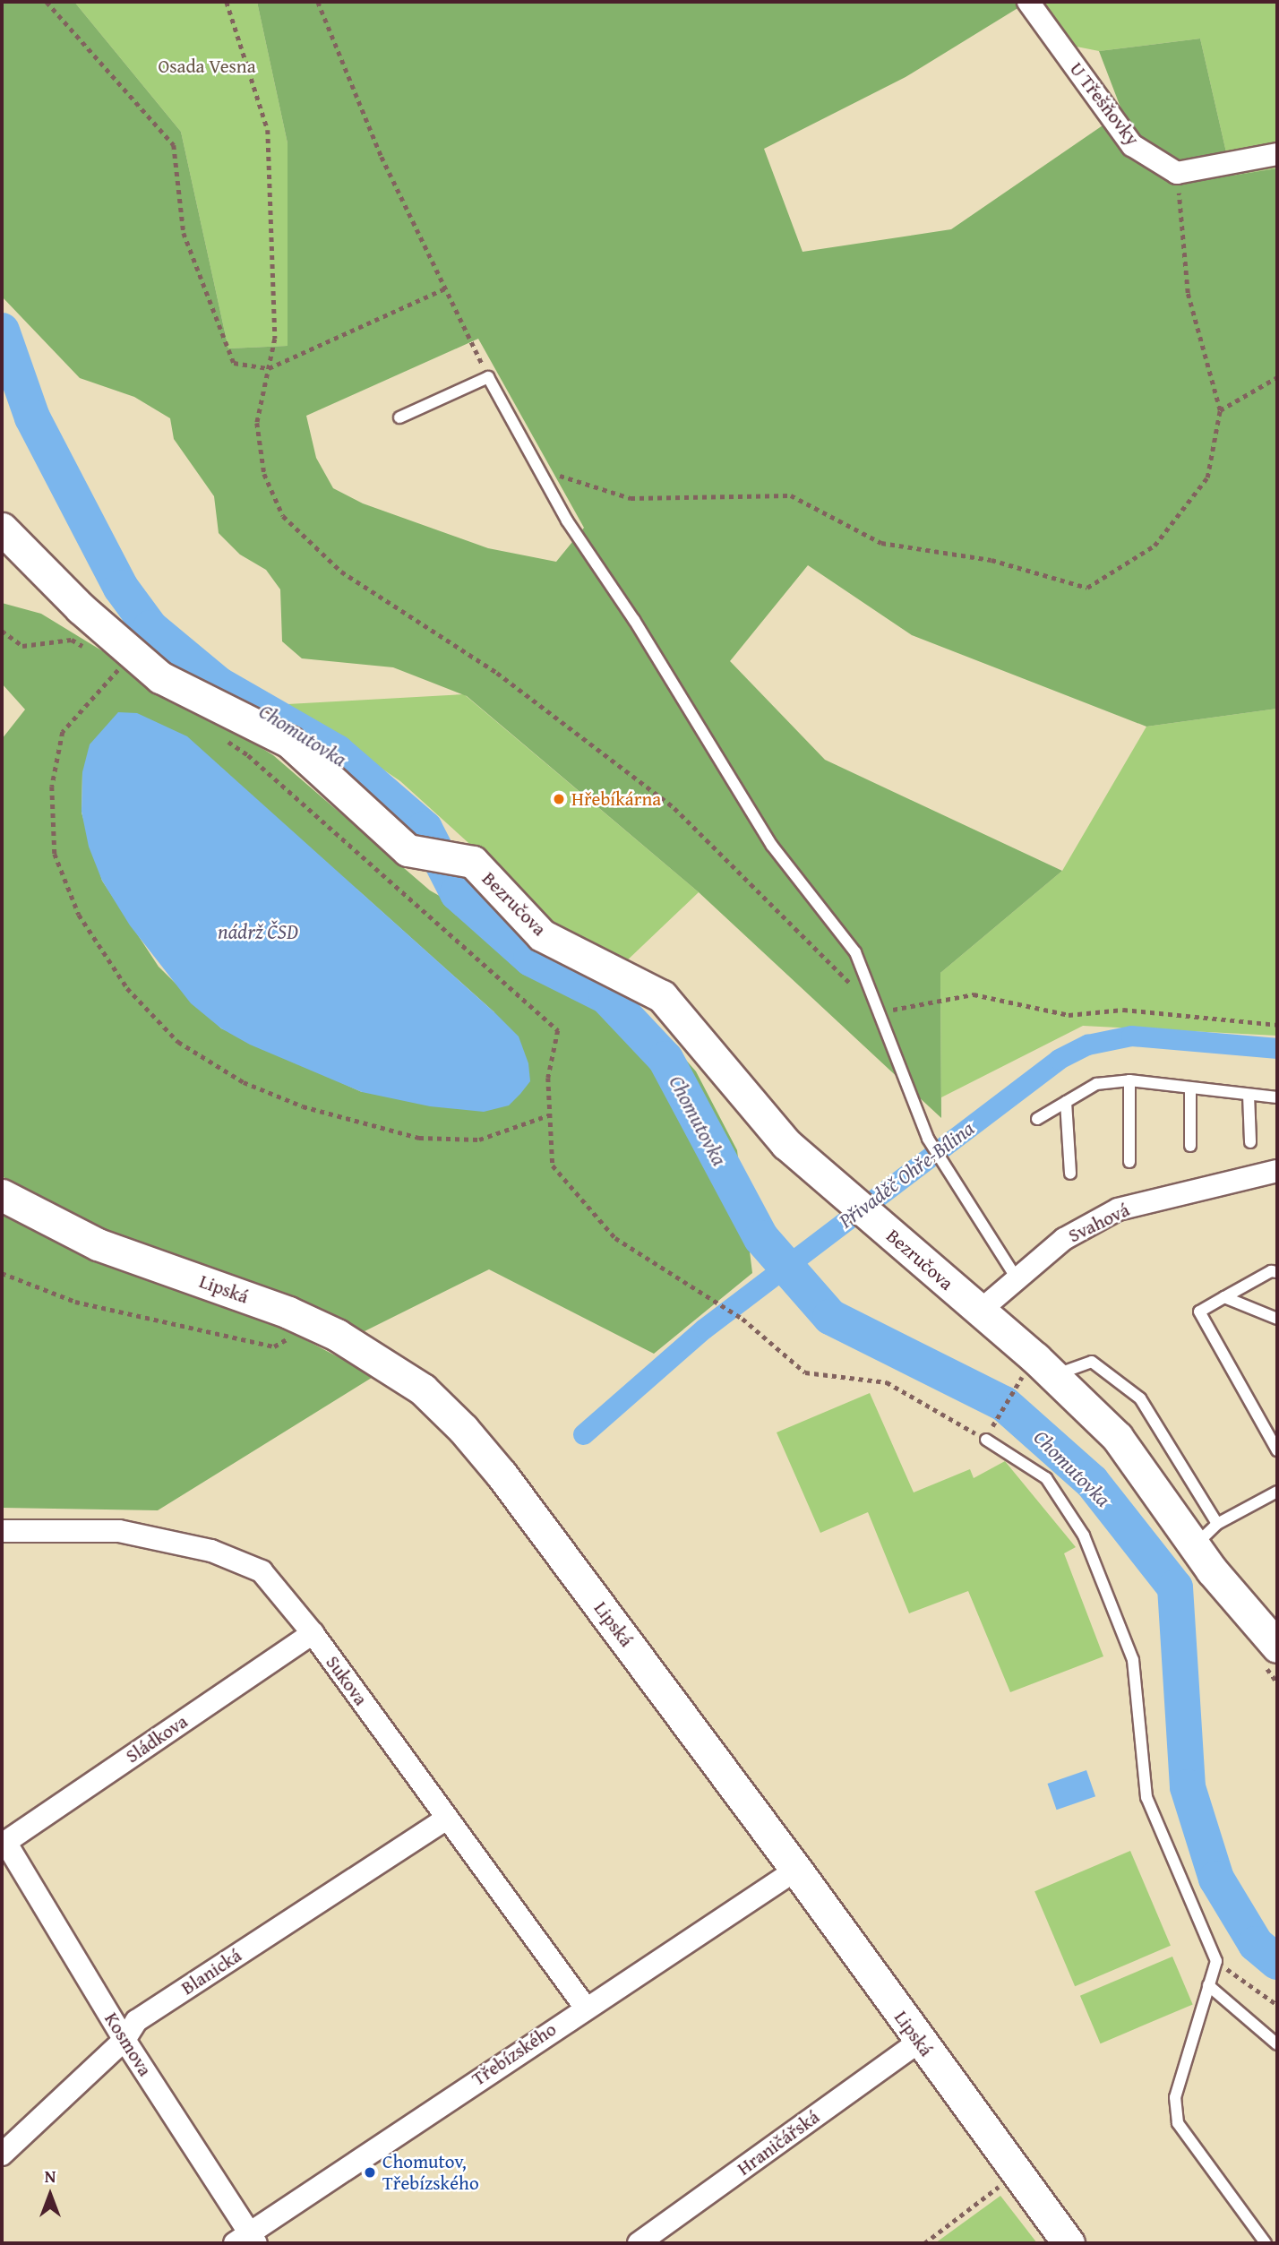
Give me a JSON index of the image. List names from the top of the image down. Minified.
{"streets":{"street":["U Třešňovky","Bezručova","Svahová","Lipská","Sukova","Sládkova","Blanická","Kosmova","Třebízského","Hraničářská"]},"crossings":[["Bezručova","Svahová"],["Lipská","Třebízského"],["Lipská","Hraničářská"],["Sukova","Sládkova"],["Sukova","Blanická"],["Sukova","Třebízského"],["Sládkova","Kosmova"],["Blanická","Kosmova"],["Kosmova","Třebízského"]],"water":["Chomutovka","nádrž ČSD","Přivaděč Ohře-Bílina"],"parks":["Osada Vesna"],"places":["Hřebíkárna","Chomutov, Třebízského"],"north":"top"}
